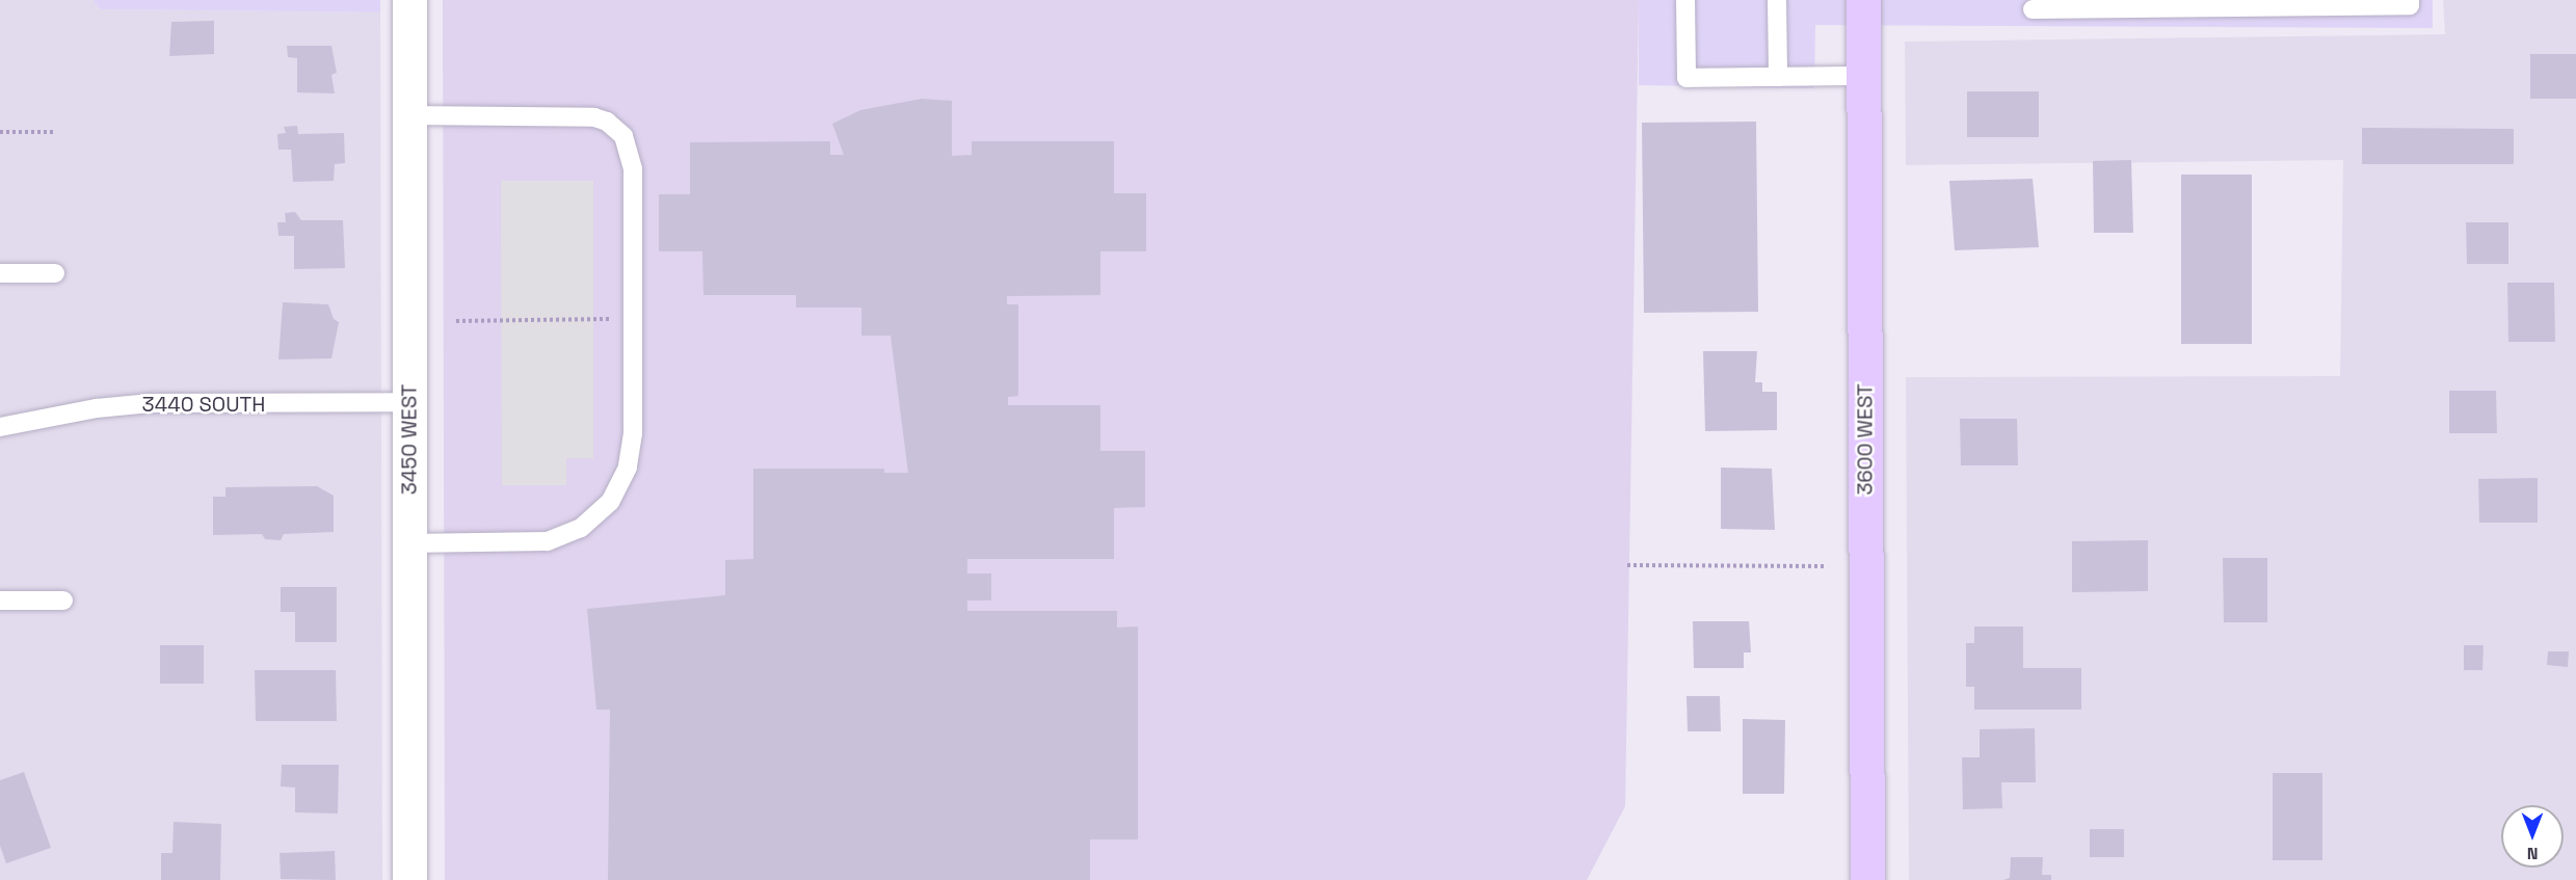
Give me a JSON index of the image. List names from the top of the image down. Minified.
{"streets":{"street":["3450 WEST","3600 WEST"],"lane":["3440 SOUTH"]},"crossings":[["3440 SOUTH","3450 WEST"]],"north":"bottom"}
